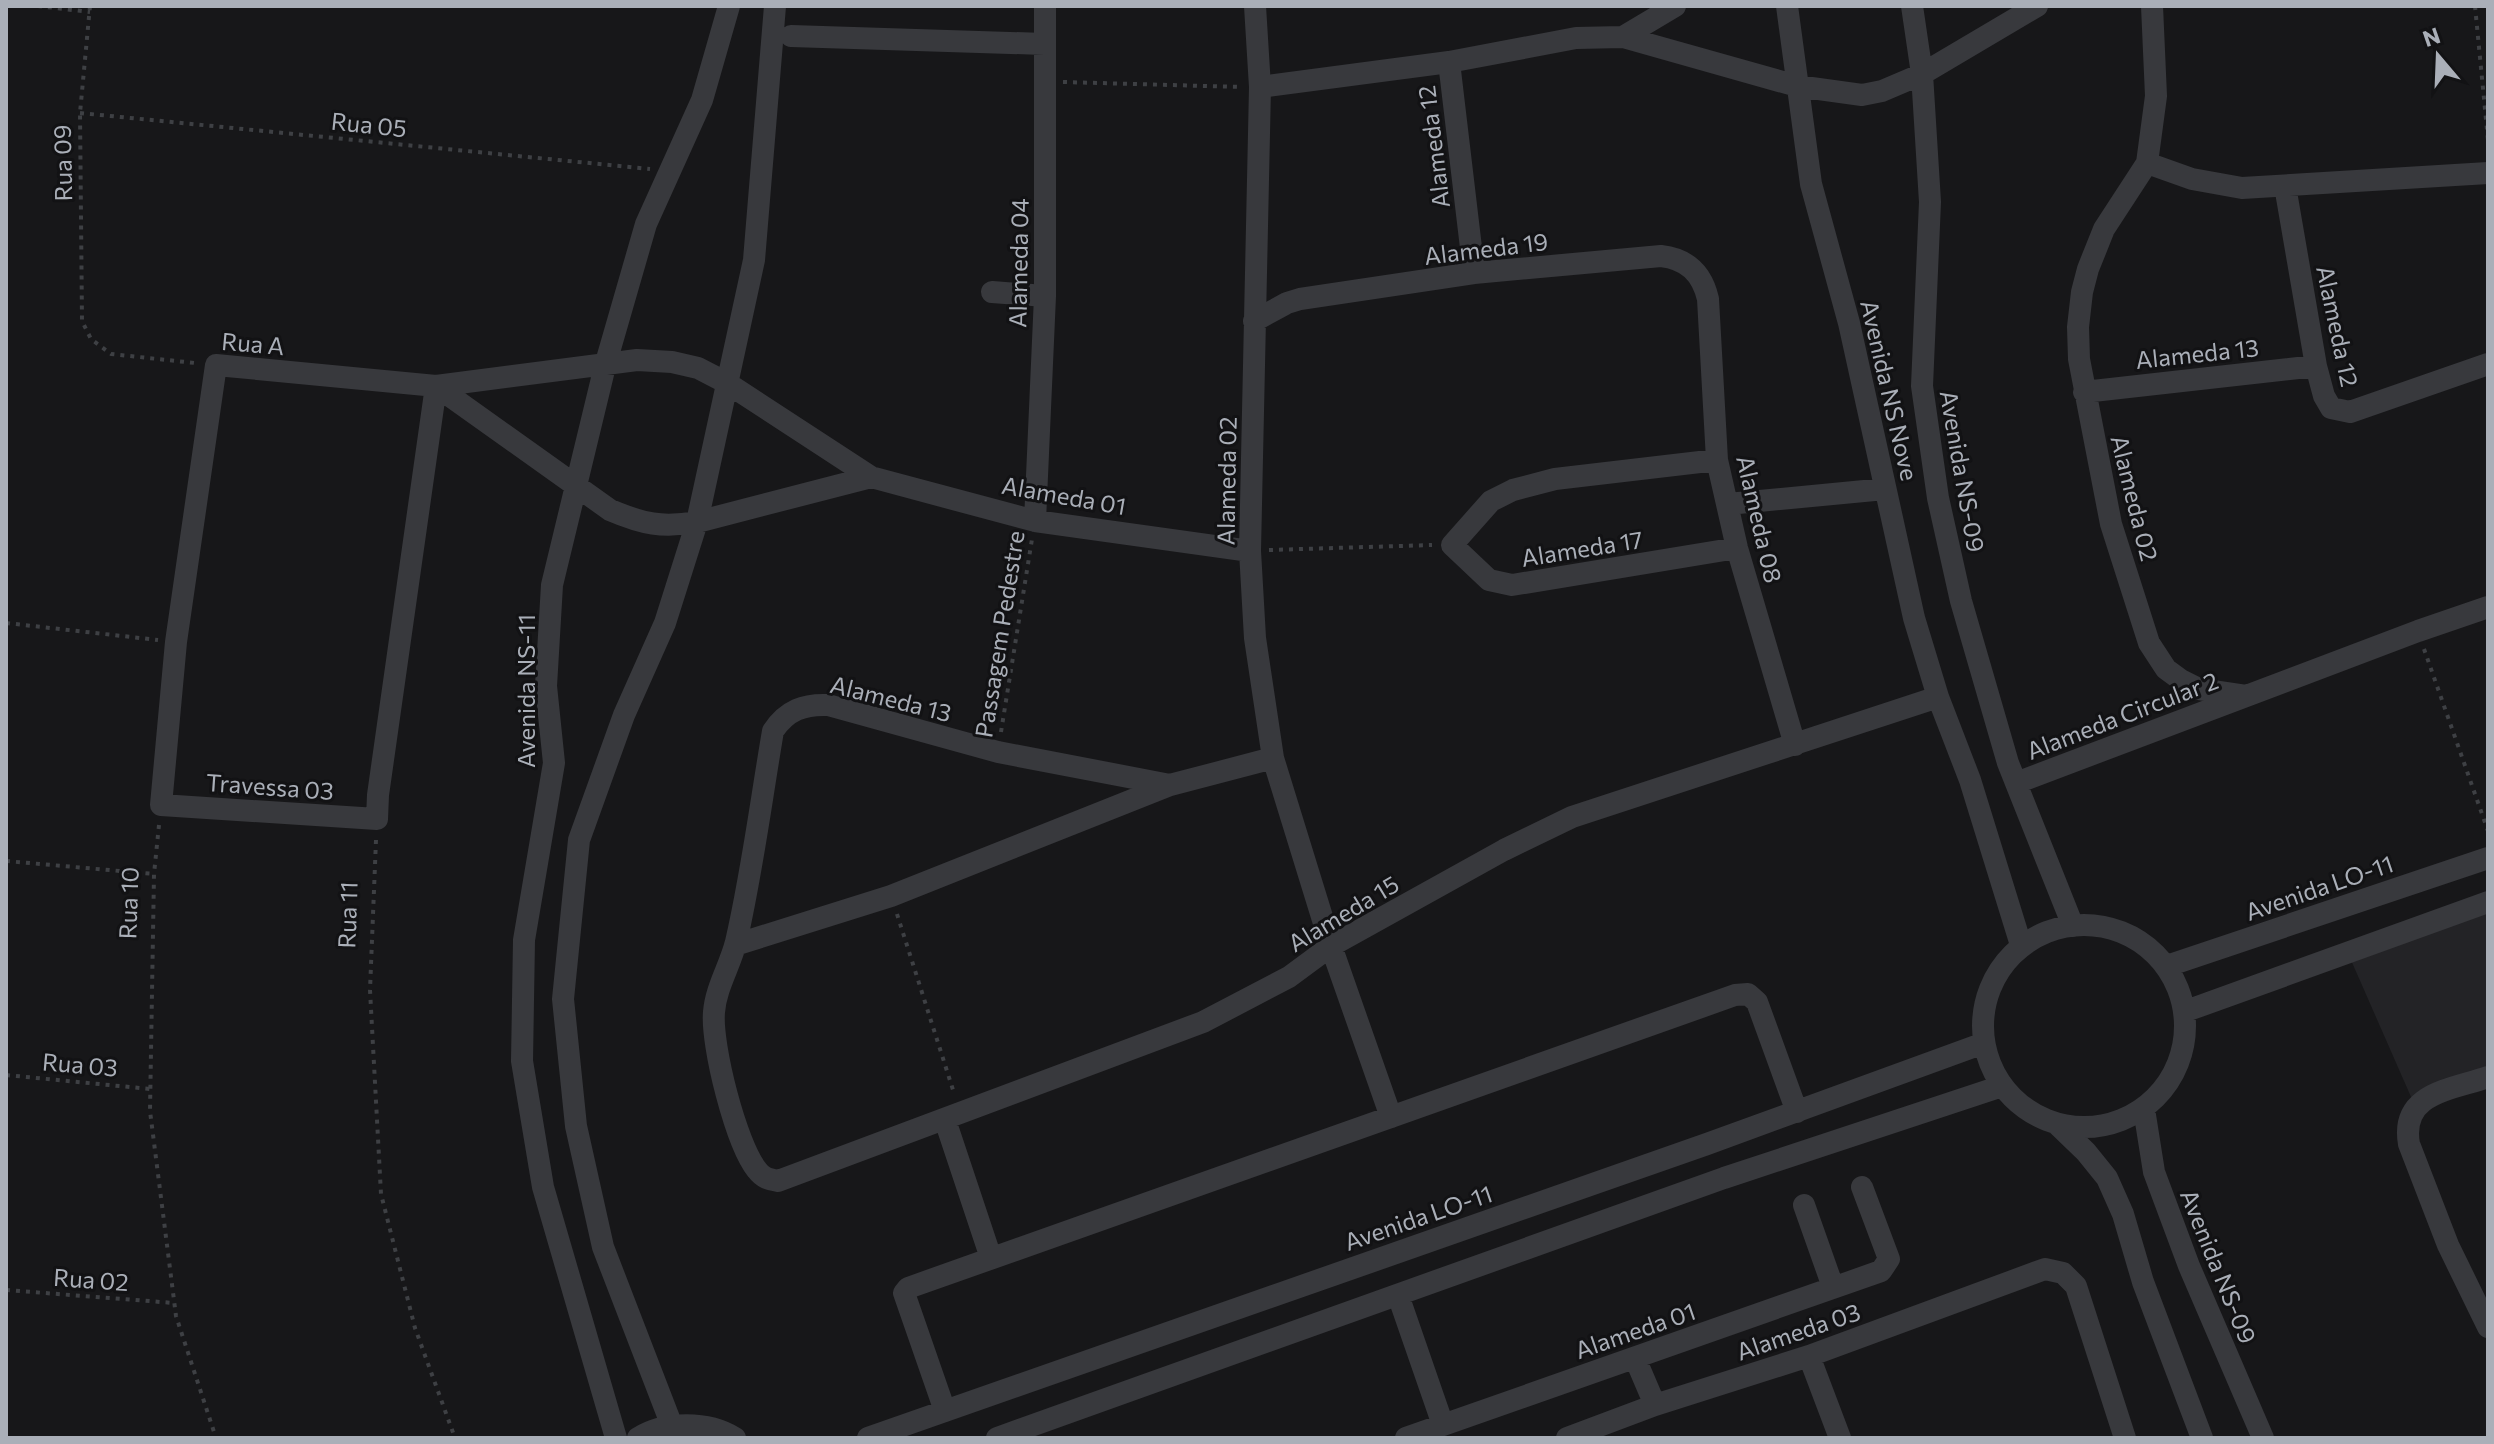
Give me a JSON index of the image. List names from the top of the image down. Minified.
{"streets":{"street":["Alameda 12","Alameda 19","Alameda 04","Rua A","Alameda 13","Avenida NS Nove","Avenida NS-09","Alameda 02","Alameda 01","Alameda 08","Alameda 17","Avenida NS-11","Alameda Circular 2","Travessa 03","Avenida LO-11","Alameda 15","Alameda 03"],"path":["Rua 05","Rua 09","Passagem Pedestre","Rua 10","Rua 11","Rua 03","Rua 02"]},"crossings":[["Rua 05","Rua 09"],["Alameda 12","Alameda 19"],["Alameda 12","Alameda 13"],["Rua 09","Rua A"],["Alameda 19","Alameda 02"],["Alameda 19","Alameda 08"],["Alameda 04","Alameda 01"],["Alameda 04","Passagem Pedestre"],["Rua A","Alameda 01"],["Rua A","Avenida NS-11"],["Alameda 13","Alameda 02"],["Alameda 13","Passagem Pedestre"],["Alameda 13","Alameda 15"],["Avenida NS Nove","Avenida NS-09"],["Avenida NS Nove","Avenida LO-11"],["Avenida NS Nove","Alameda 15"],["Avenida NS-09","Alameda Circular 2"],["Avenida NS-09","Avenida LO-11"],["Alameda 02","Alameda 01"],["Alameda 02","Alameda Circular 2"],["Alameda 02","Alameda 15"],["Alameda 01","Passagem Pedestre"],["Alameda 08","Alameda 17"],["Alameda 08","Alameda 15"],["Travessa 03","Rua 10"],["Travessa 03","Rua 11"],["Rua 10","Rua 03"],["Rua 10","Rua 02"]],"north":"top"}
